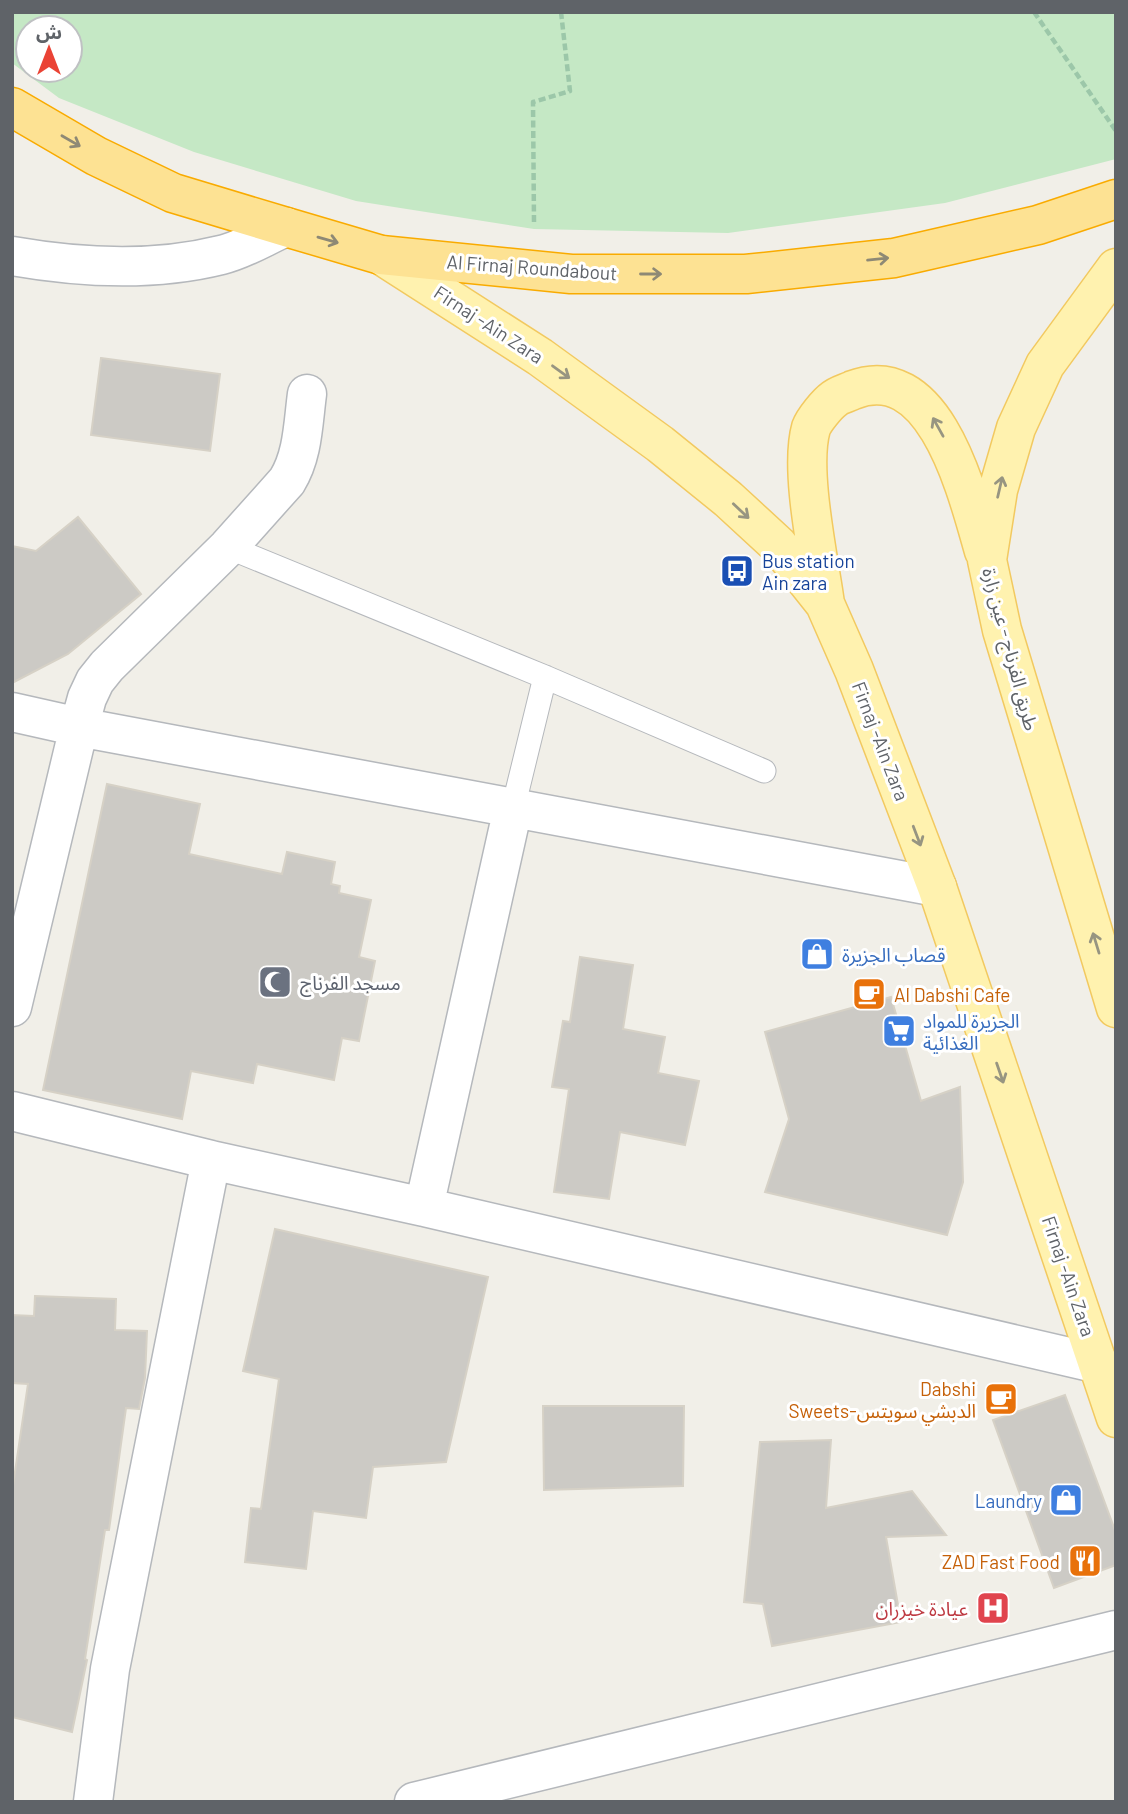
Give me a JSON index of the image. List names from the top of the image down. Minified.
{"streets":{"highway":["Al Firnaj Roundabout"],"main road":["Firnaj -Ain Zara","طريق الفرناج - عين زارة"]},"crossings":[["Al Firnaj Roundabout","Firnaj -Ain Zara"]],"one_way":["Al Firnaj Roundabout","Firnaj -Ain Zara","طريق الفرناج - عين زارة"],"places":{"bus stop":["Bus station Ain zara"],"shop":["قصاب الجزيرة","Laundry"],"mosque":["مسجد الفرناج"],"cafe":["Al Dabshi Cafe","Dabshi Sweets-الدبشي سويتس"],"supermarket":["الجزيرة للمواد الغذائية"],"restaurant":["ZAD Fast Food"],"hospital":["عيادة خيزران"]},"north":"top"}
